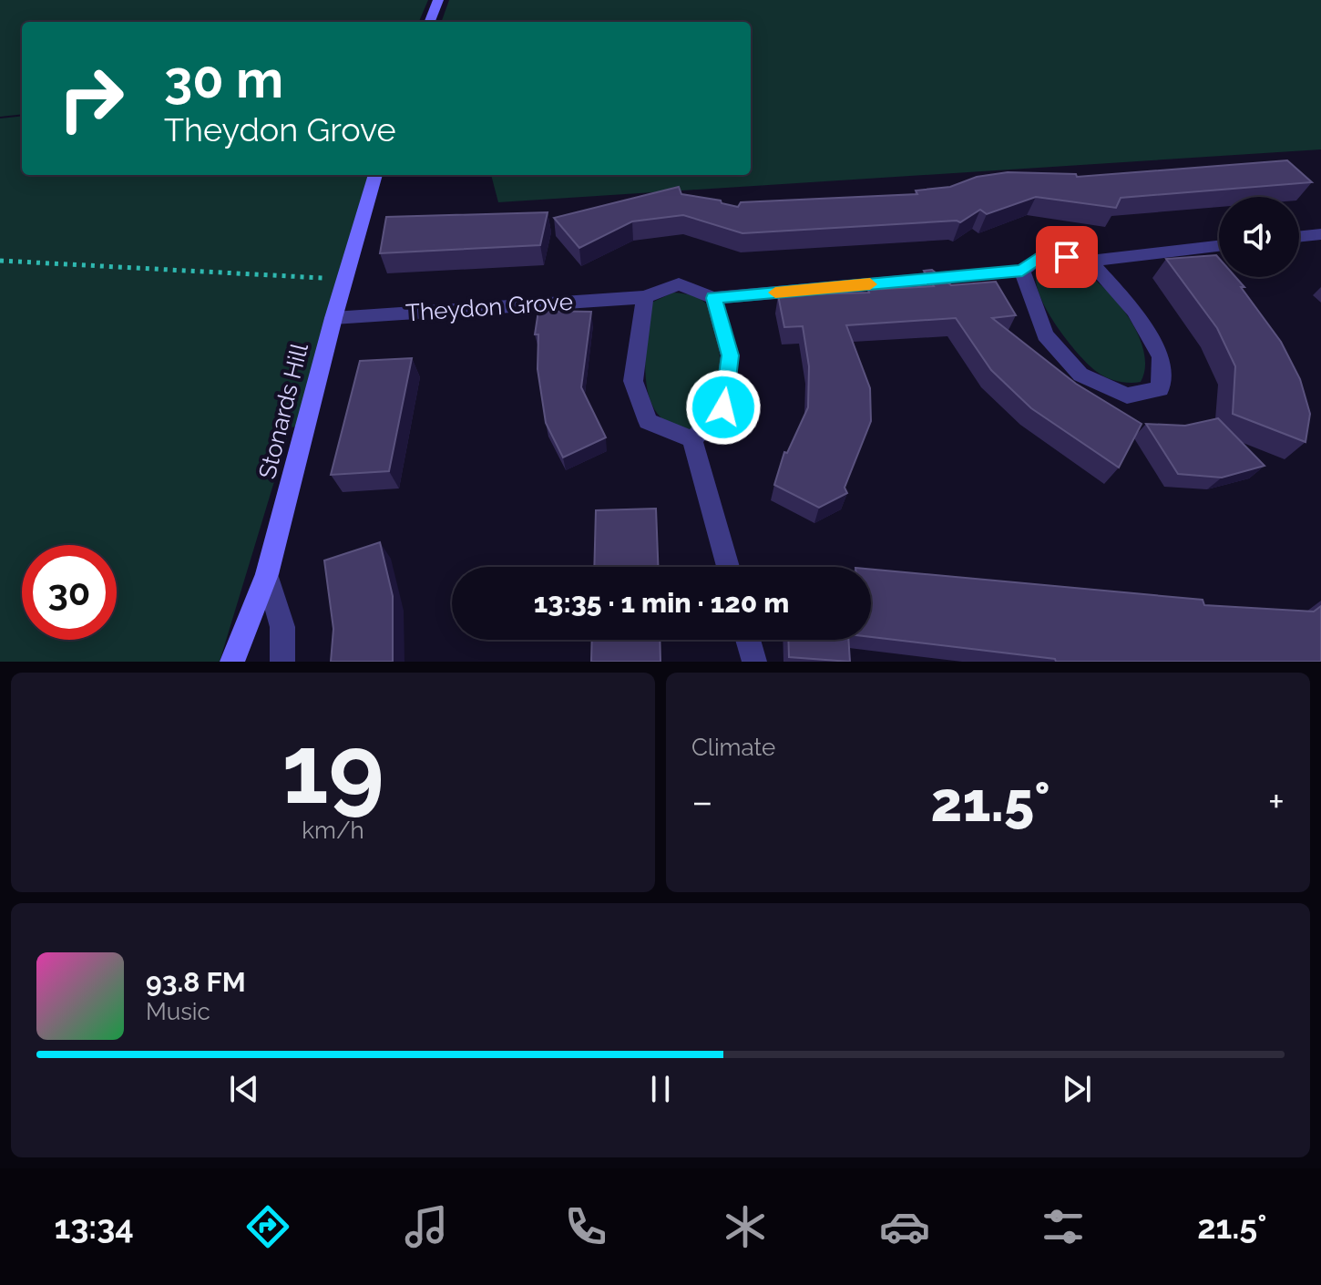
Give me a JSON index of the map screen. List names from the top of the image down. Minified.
{"streets":{"street":["Theydon Grove","Stonards Hill"]},"crossings":[["Theydon Grove","Stonards Hill"]],"page":{"turn":["30 m","Theydon Grove"],"limit":"30","trip":"13:35 · 1 min · 120 m","tile":[["19","km/h"],"Climate"],"heat":["−","21.5°","+"],"song":["93.8 FM","Music"],"tabs":["13:34","21.5°"]}}
